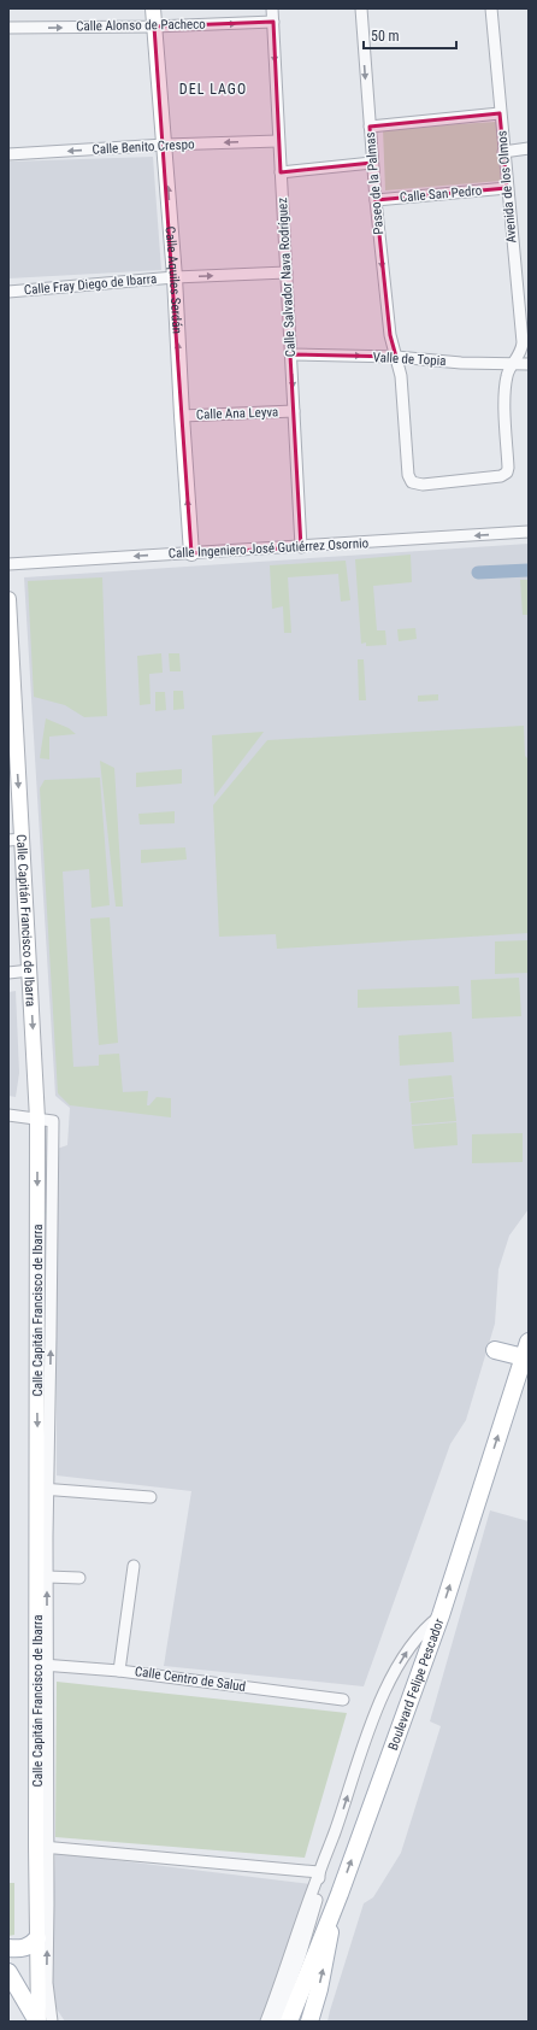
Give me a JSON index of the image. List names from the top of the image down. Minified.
{"streets":{"main road":["Boulevard Felipe Pescador"],"street":["Calle Alonso de Pacheco","Calle Benito Crespo","Paseo de la Palmas","Avenida de los Olmos","Calle San Pedro","Calle Salvador Nava Rodríguez","Calle Aquiles Serdán","Calle Fray Diego de Ibarra","Valle de Topia","Calle Ana Leyva","Calle Ingeniero José Gutiérrez Osornio","Calle Capitán Francisco de Ibarra","Calle Centro de Salud"]},"crossings":[["Calle Alonso de Pacheco","Calle Salvador Nava Rodríguez"],["Calle Alonso de Pacheco","Calle Aquiles Serdán"],["Calle Benito Crespo","Calle Salvador Nava Rodríguez"],["Calle Benito Crespo","Calle Aquiles Serdán"],["Paseo de la Palmas","Avenida de los Olmos"],["Paseo de la Palmas","Calle San Pedro"],["Paseo de la Palmas","Valle de Topia"],["Avenida de los Olmos","Calle San Pedro"],["Avenida de los Olmos","Valle de Topia"],["Calle Salvador Nava Rodríguez","Calle Fray Diego de Ibarra"],["Calle Salvador Nava Rodríguez","Valle de Topia"],["Calle Salvador Nava Rodríguez","Calle Ana Leyva"],["Calle Salvador Nava Rodríguez","Calle Ingeniero José Gutiérrez Osornio"],["Calle Aquiles Serdán","Calle Fray Diego de Ibarra"],["Calle Aquiles Serdán","Calle Ana Leyva"],["Calle Aquiles Serdán","Calle Ingeniero José Gutiérrez Osornio"],["Calle Capitán Francisco de Ibarra","Calle Centro de Salud"]],"one_way":["Calle Alonso de Pacheco","Calle Benito Crespo","Paseo de la Palmas","Calle Aquiles Serdán","Calle Fray Diego de Ibarra","Valle de Topia","Calle Ingeniero José Gutiérrez Osornio","Boulevard Felipe Pescador"],"districts":["DEL LAGO"],"scale_bar":"50 m"}
